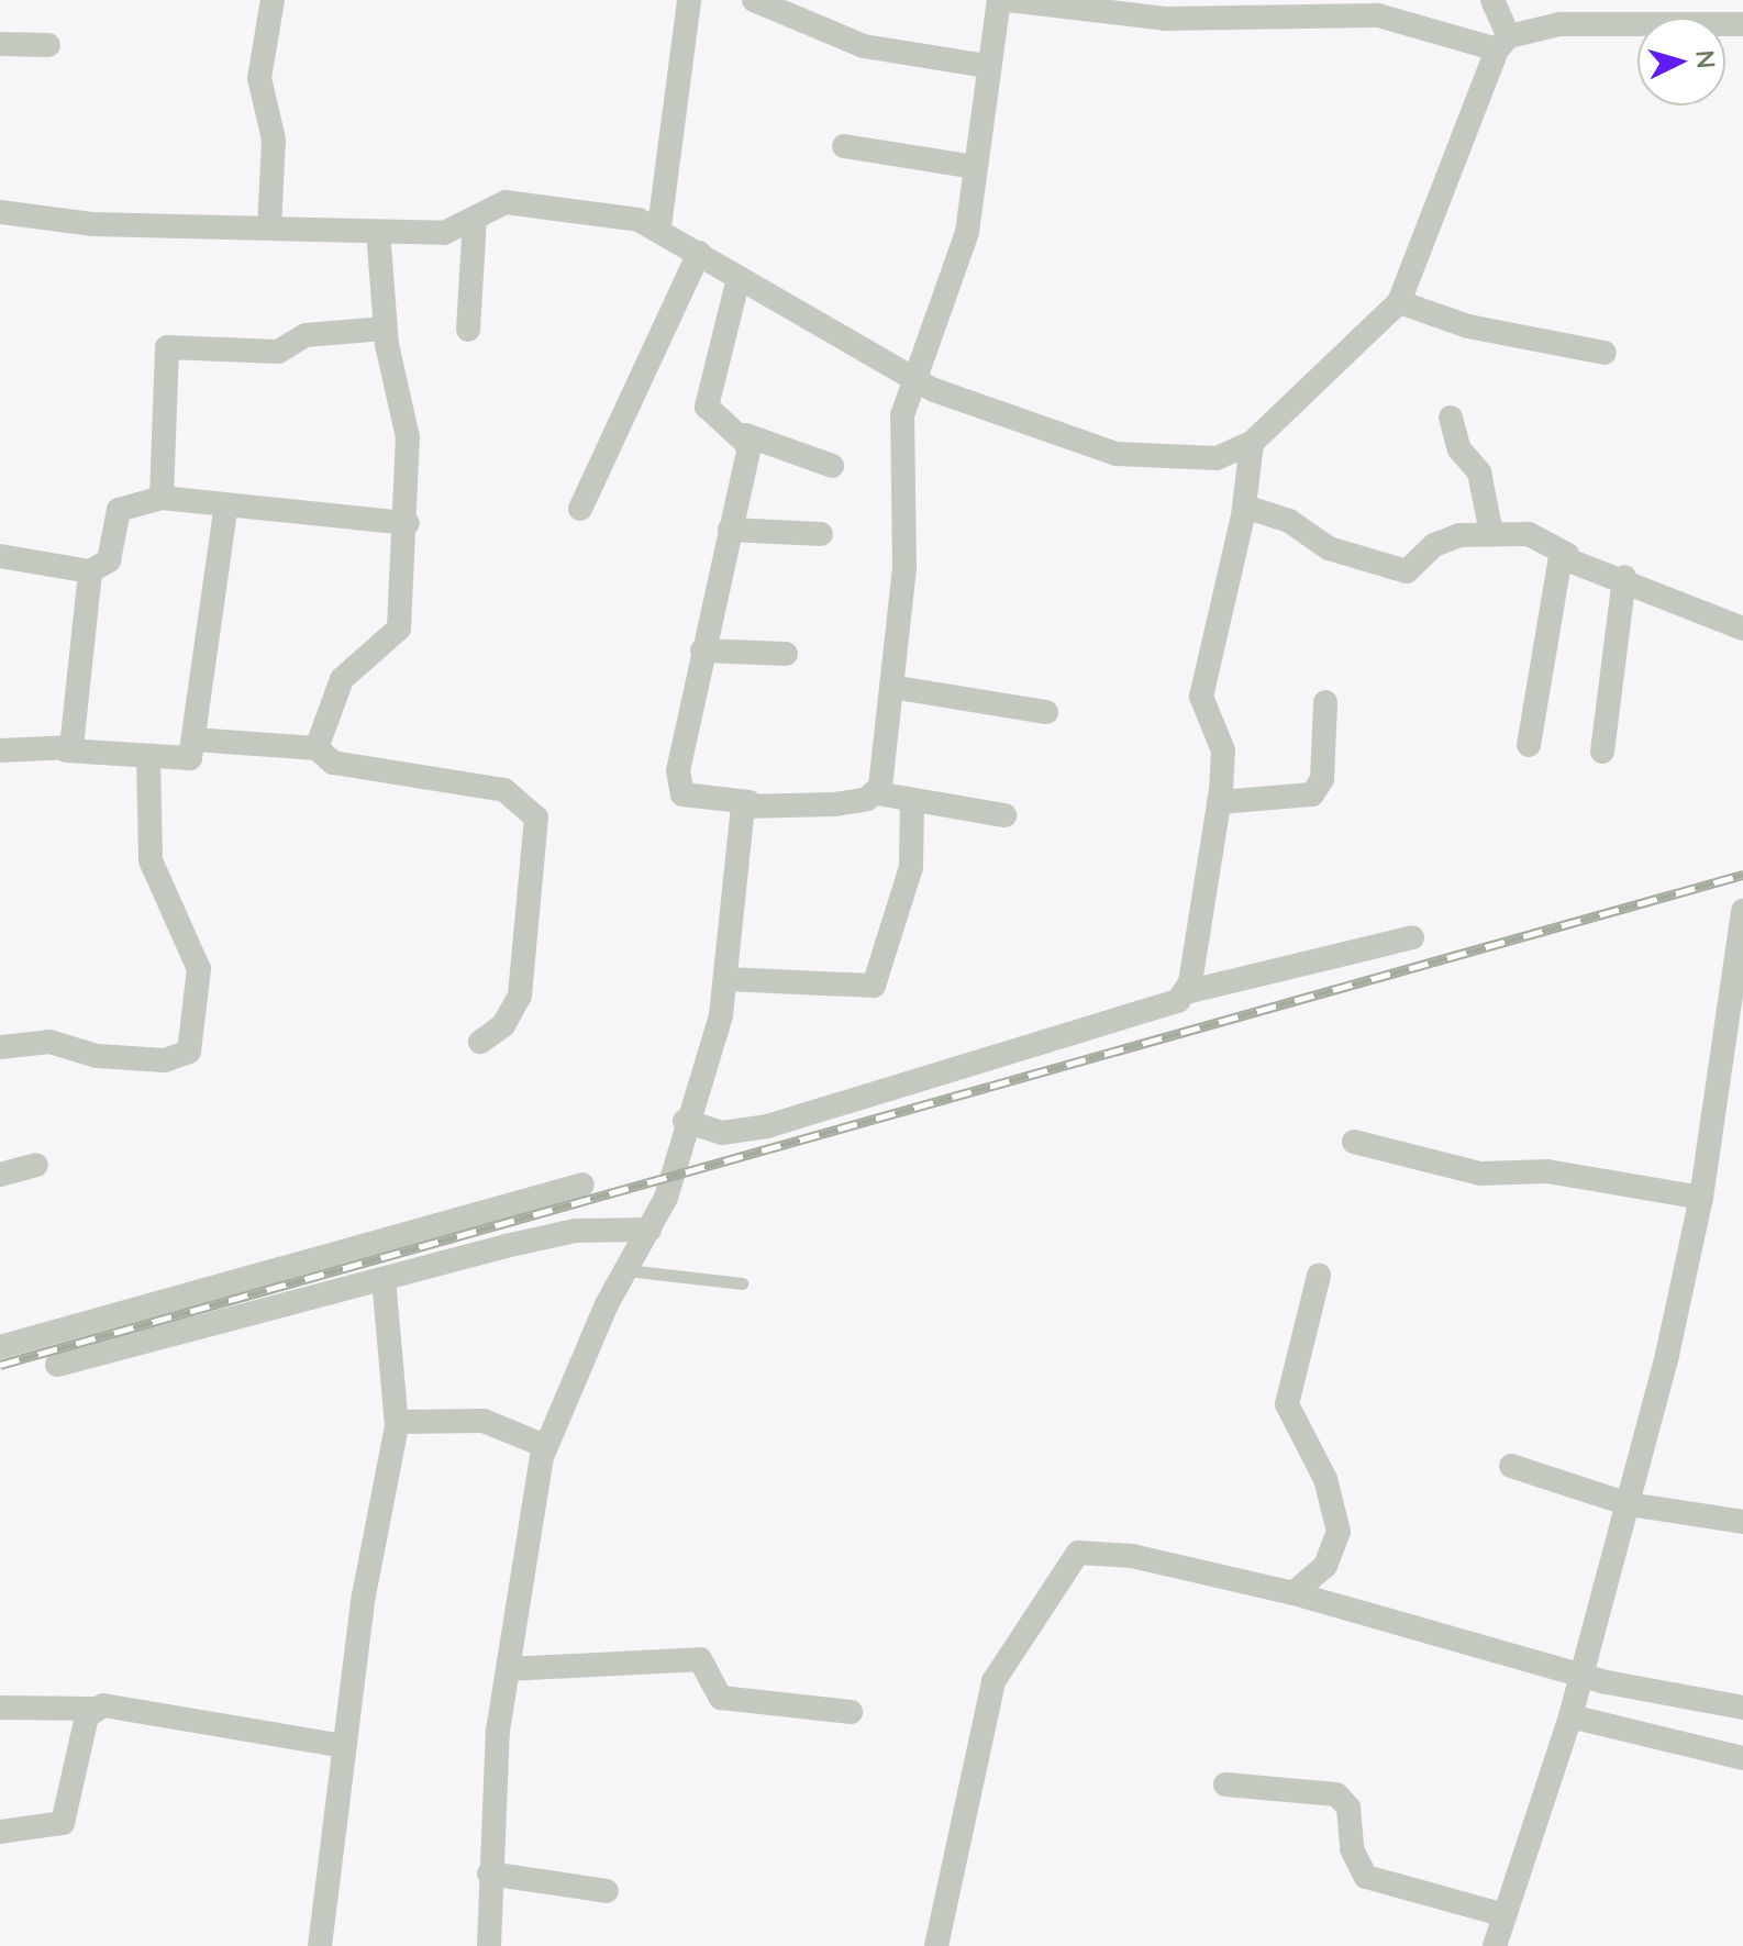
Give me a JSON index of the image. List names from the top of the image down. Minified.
{"north":"right"}
